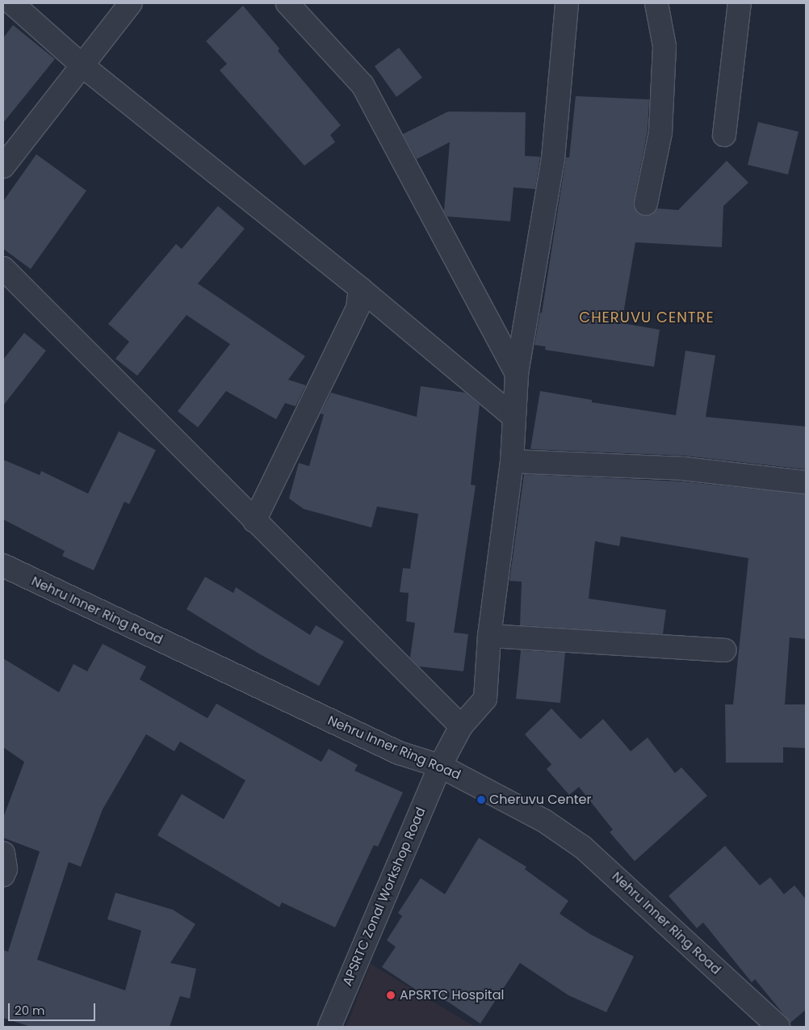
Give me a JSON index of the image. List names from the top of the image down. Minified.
{"streets":{"street":["Nehru Inner Ring Road","APSRTC Zonal Workshop Road"]},"crossings":[["Nehru Inner Ring Road","APSRTC Zonal Workshop Road"]],"districts":["CHERUVU CENTRE"],"places":["Cheruvu Center","APSRTC Hospital"],"scale_bar":"20 m"}
